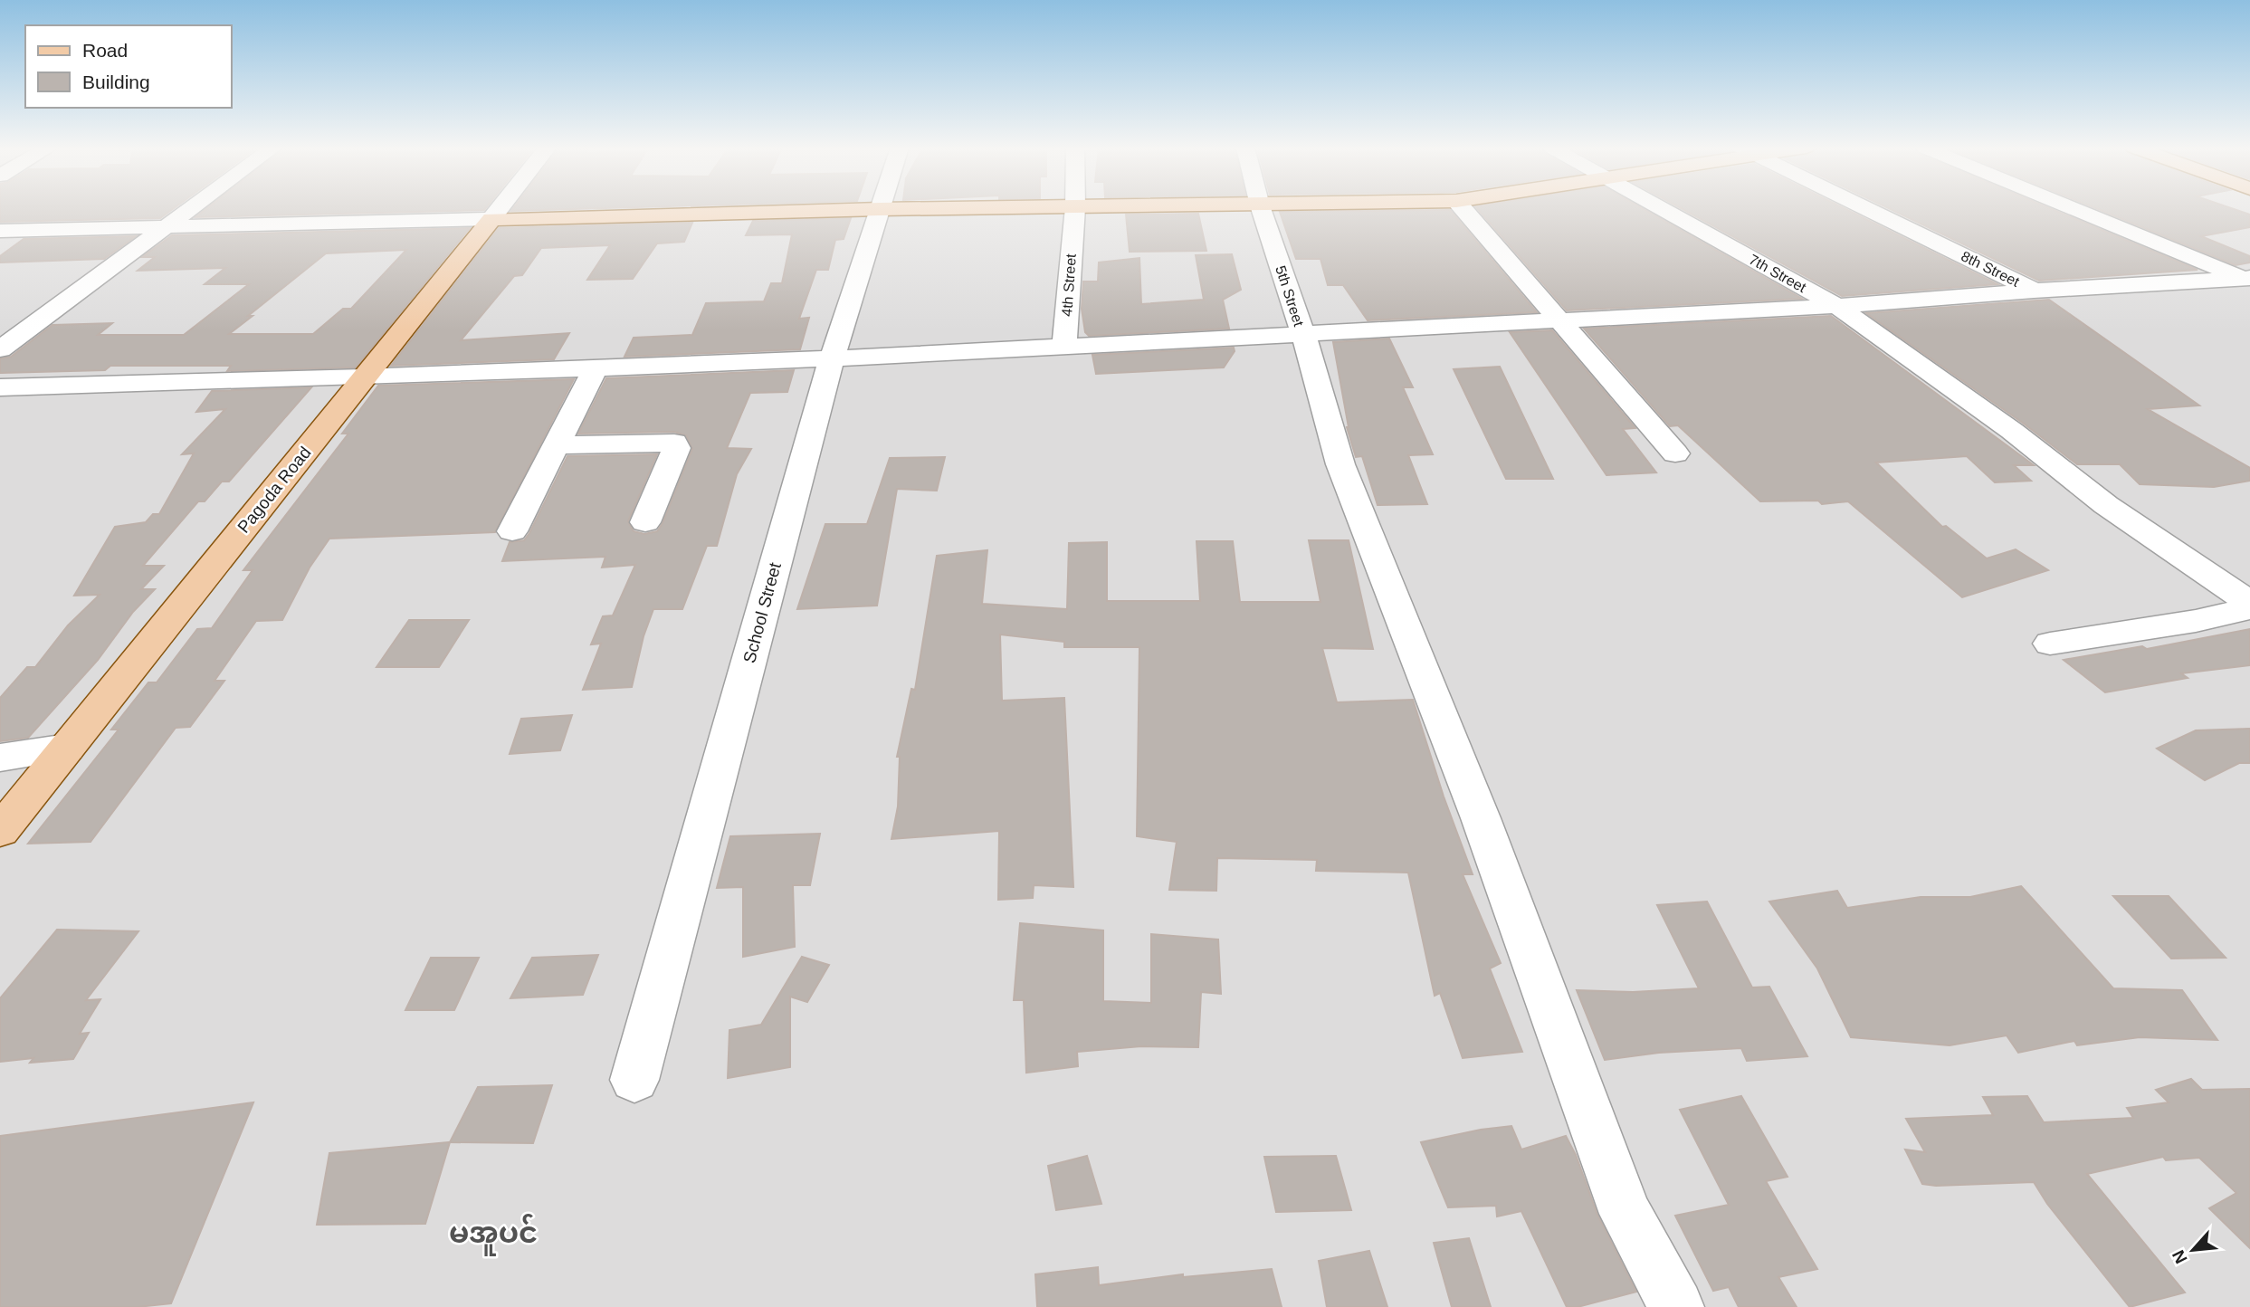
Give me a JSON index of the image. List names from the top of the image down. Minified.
{"streets":{"main road":["Pagoda Road"],"street":["8th Street","7th Street","4th Street","5th Street","School Street"]},"districts":["မအူပင်"],"legend":["Road","Building"],"north":"bottom left"}
